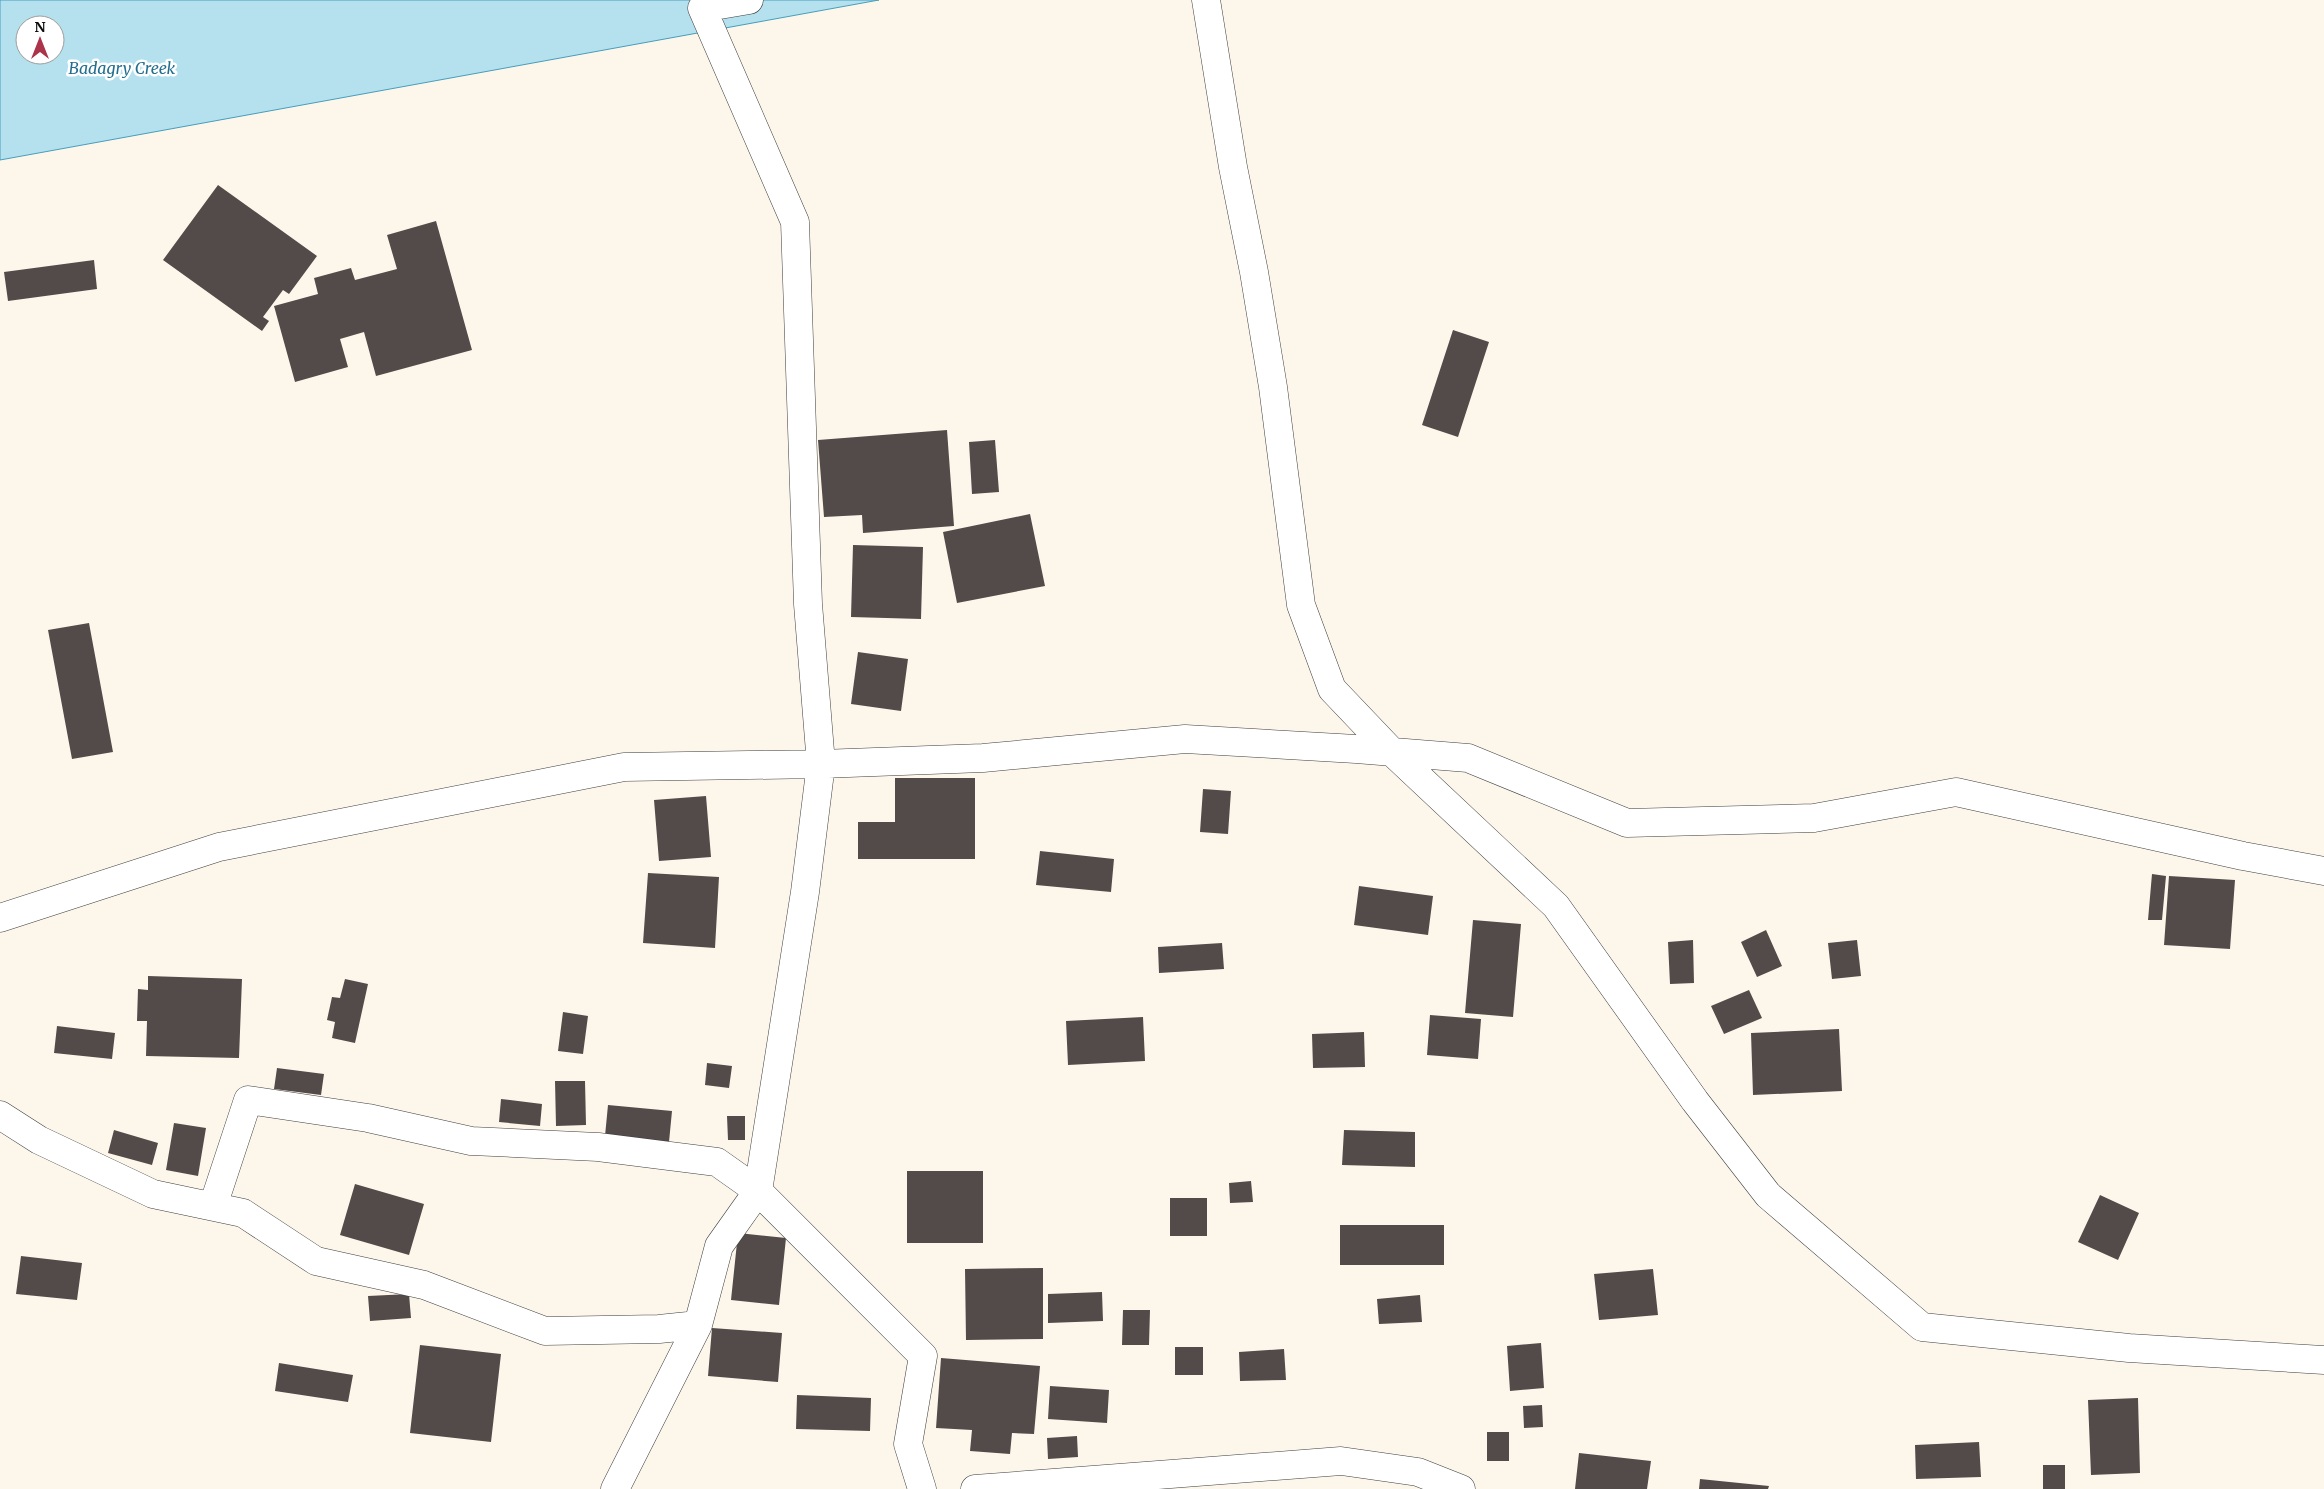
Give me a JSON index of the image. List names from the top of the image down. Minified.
{"water":["Badagry Creek"],"north":"top"}
